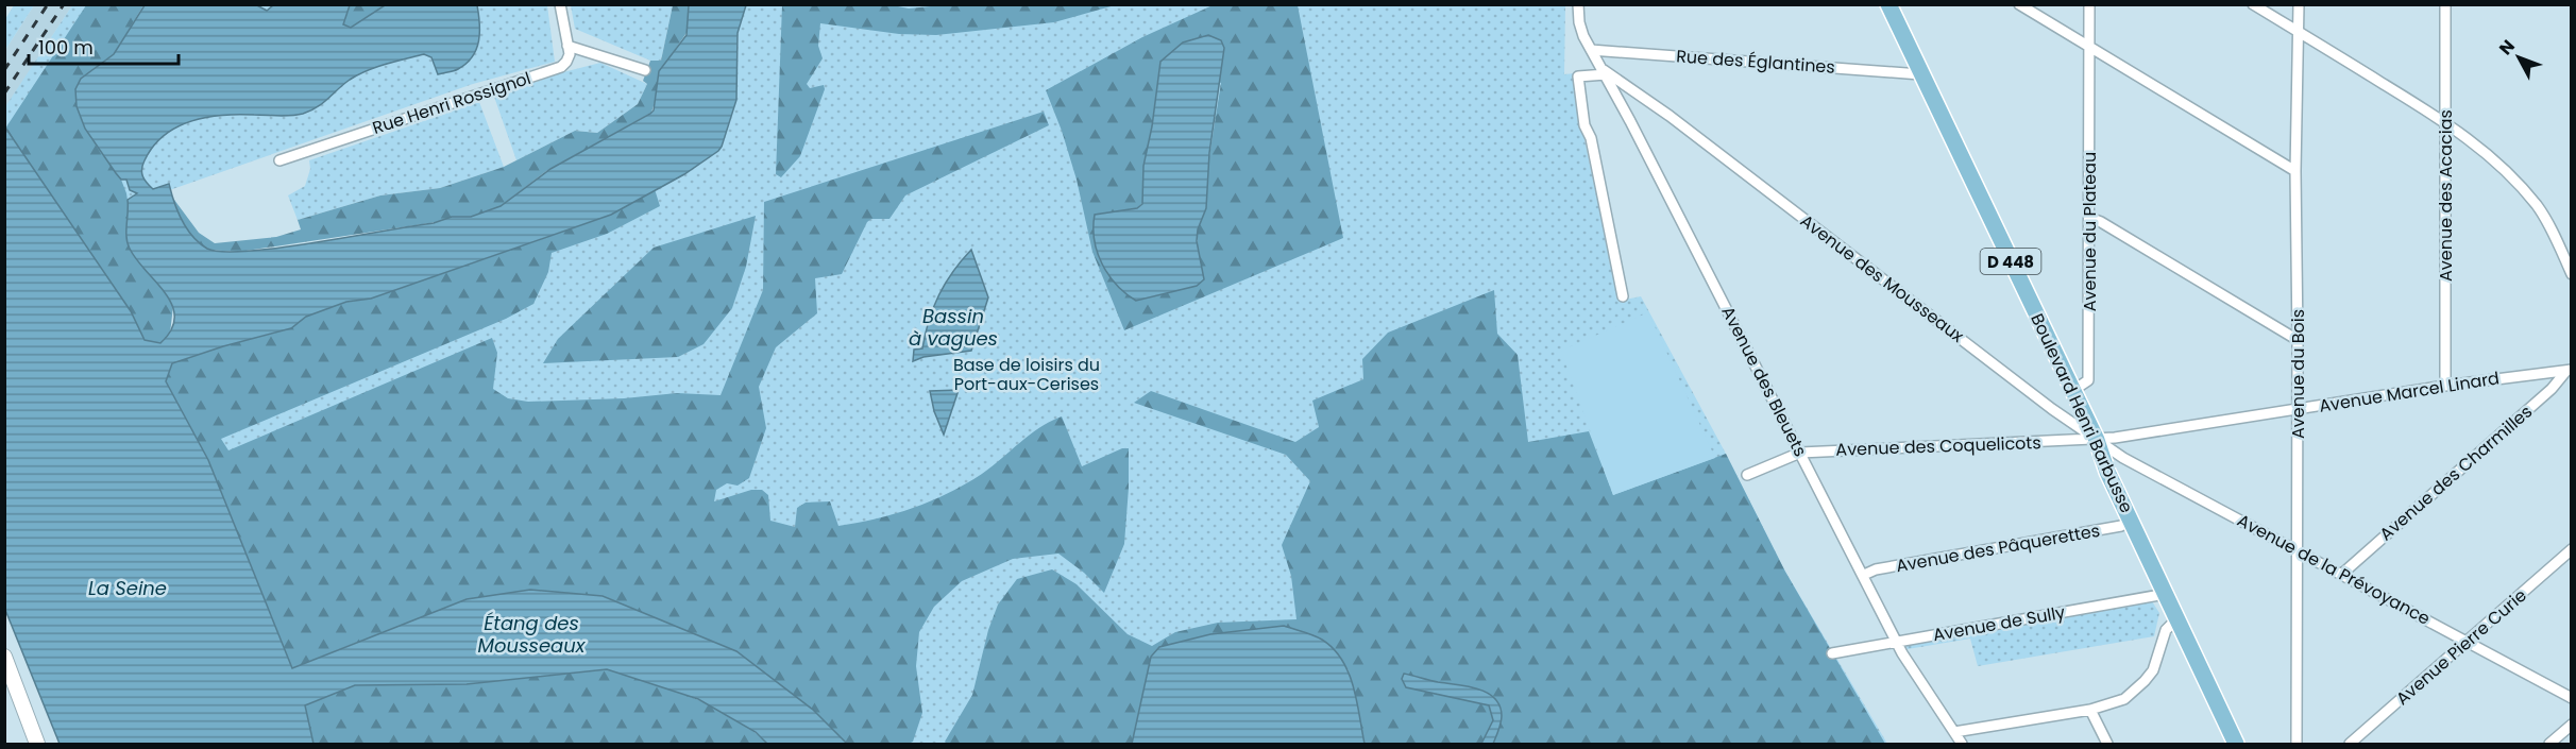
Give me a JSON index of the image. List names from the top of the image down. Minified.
{"streets":{"main road":["D 448","Boulevard Henri Barbusse"],"street":["Rue des Églantines","Rue Henri Rossignol","Avenue des Acacias","Avenue du Plateau","Avenue des Mousseaux","Avenue du Bois","Avenue des Bleuets","Avenue Marcel Linard","Avenue des Coquelicots","Avenue des Charmilles","Avenue des Pâquerettes","Avenue de la Prévoyance","Avenue de Sully","Avenue Pierre Curie"]},"crossings":[["Rue des Églantines","D 448"],["Rue des Églantines","Avenue des Bleuets"],["Rue des Églantines","Boulevard Henri Barbusse"],["Avenue des Acacias","Avenue Marcel Linard"],["Avenue du Plateau","Boulevard Henri Barbusse"],["D 448","Boulevard Henri Barbusse"],["Avenue des Mousseaux","Avenue des Bleuets"],["Avenue des Mousseaux","Avenue Marcel Linard"],["Avenue des Mousseaux","Boulevard Henri Barbusse"],["Avenue des Mousseaux","Avenue des Coquelicots"],["Avenue des Mousseaux","Avenue de la Prévoyance"],["Avenue du Bois","Avenue Marcel Linard"],["Avenue du Bois","Avenue de la Prévoyance"],["Avenue des Bleuets","Avenue des Coquelicots"],["Avenue des Bleuets","Avenue des Pâquerettes"],["Avenue des Bleuets","Avenue de Sully"],["Avenue Marcel Linard","Boulevard Henri Barbusse"],["Avenue Marcel Linard","Avenue des Coquelicots"],["Avenue Marcel Linard","Avenue des Charmilles"],["Avenue Marcel Linard","Avenue de la Prévoyance"],["Boulevard Henri Barbusse","Avenue des Coquelicots"],["Boulevard Henri Barbusse","Avenue des Pâquerettes"],["Boulevard Henri Barbusse","Avenue de la Prévoyance"],["Boulevard Henri Barbusse","Avenue de Sully"],["Avenue des Coquelicots","Avenue de la Prévoyance"],["Avenue des Charmilles","Avenue de la Prévoyance"],["Avenue de la Prévoyance","Avenue Pierre Curie"]],"water":["Bassin à vagues","La Seine","Étang des Mousseaux"],"parks":["Base de loisirs du Port-aux-Cerises"],"scale_bar":"100 m","north":"top left"}
